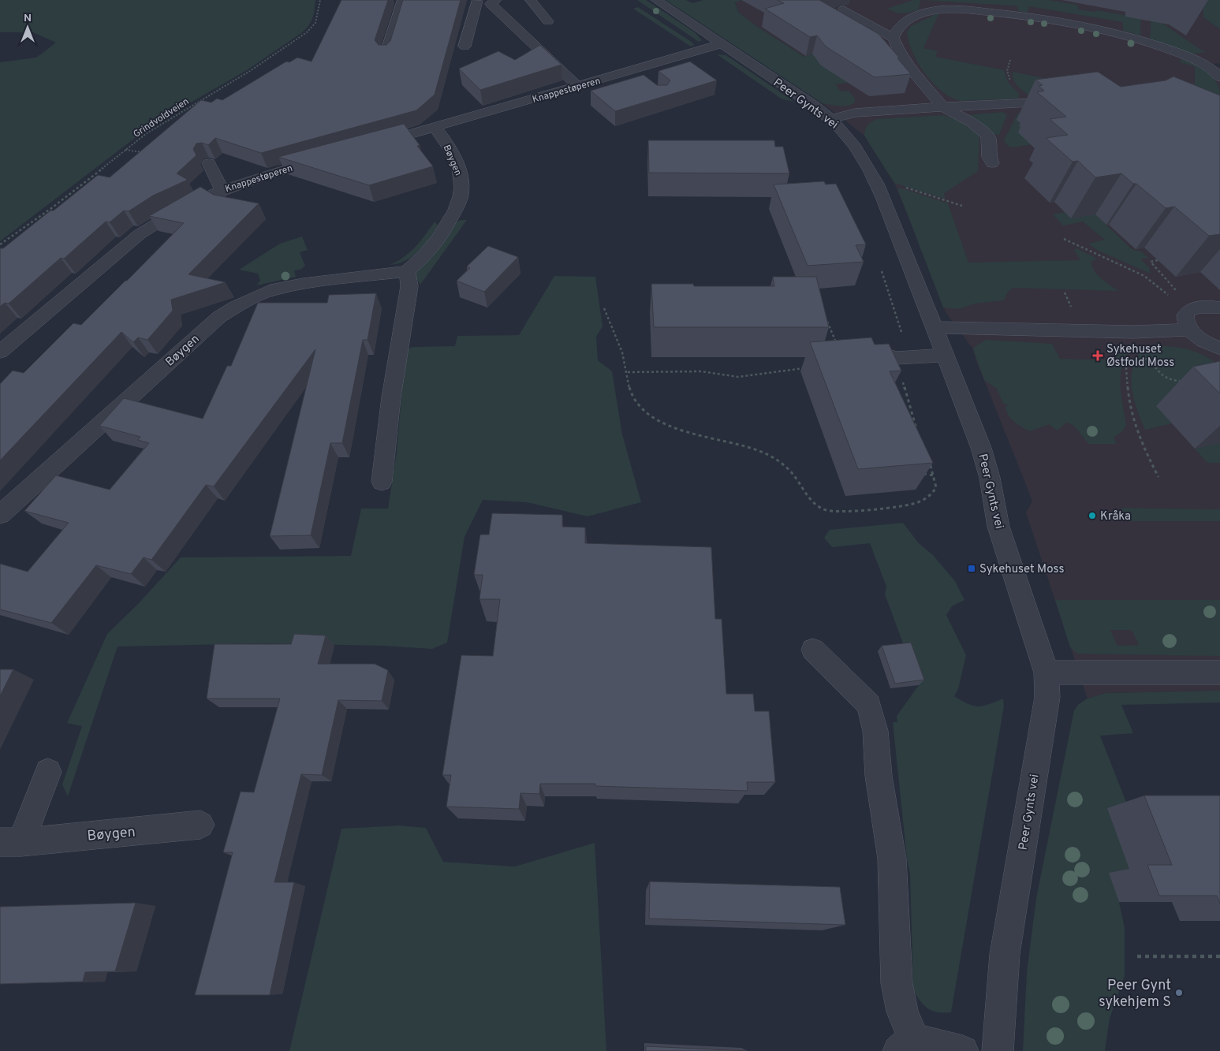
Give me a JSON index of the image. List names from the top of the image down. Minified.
{"streets":{"street":["Knappestøperen","Peer Gynts vei","Bøygen"],"path":["Grindvoldveien"]},"crossings":[["Knappestøperen","Peer Gynts vei"],["Knappestøperen","Bøygen"]],"places":{"health":["Sykehuset Østfold Moss"],"other":["Kråka","Peer Gynt sykehjem S"],"transit":["Sykehuset Moss"]},"north":"top"}
